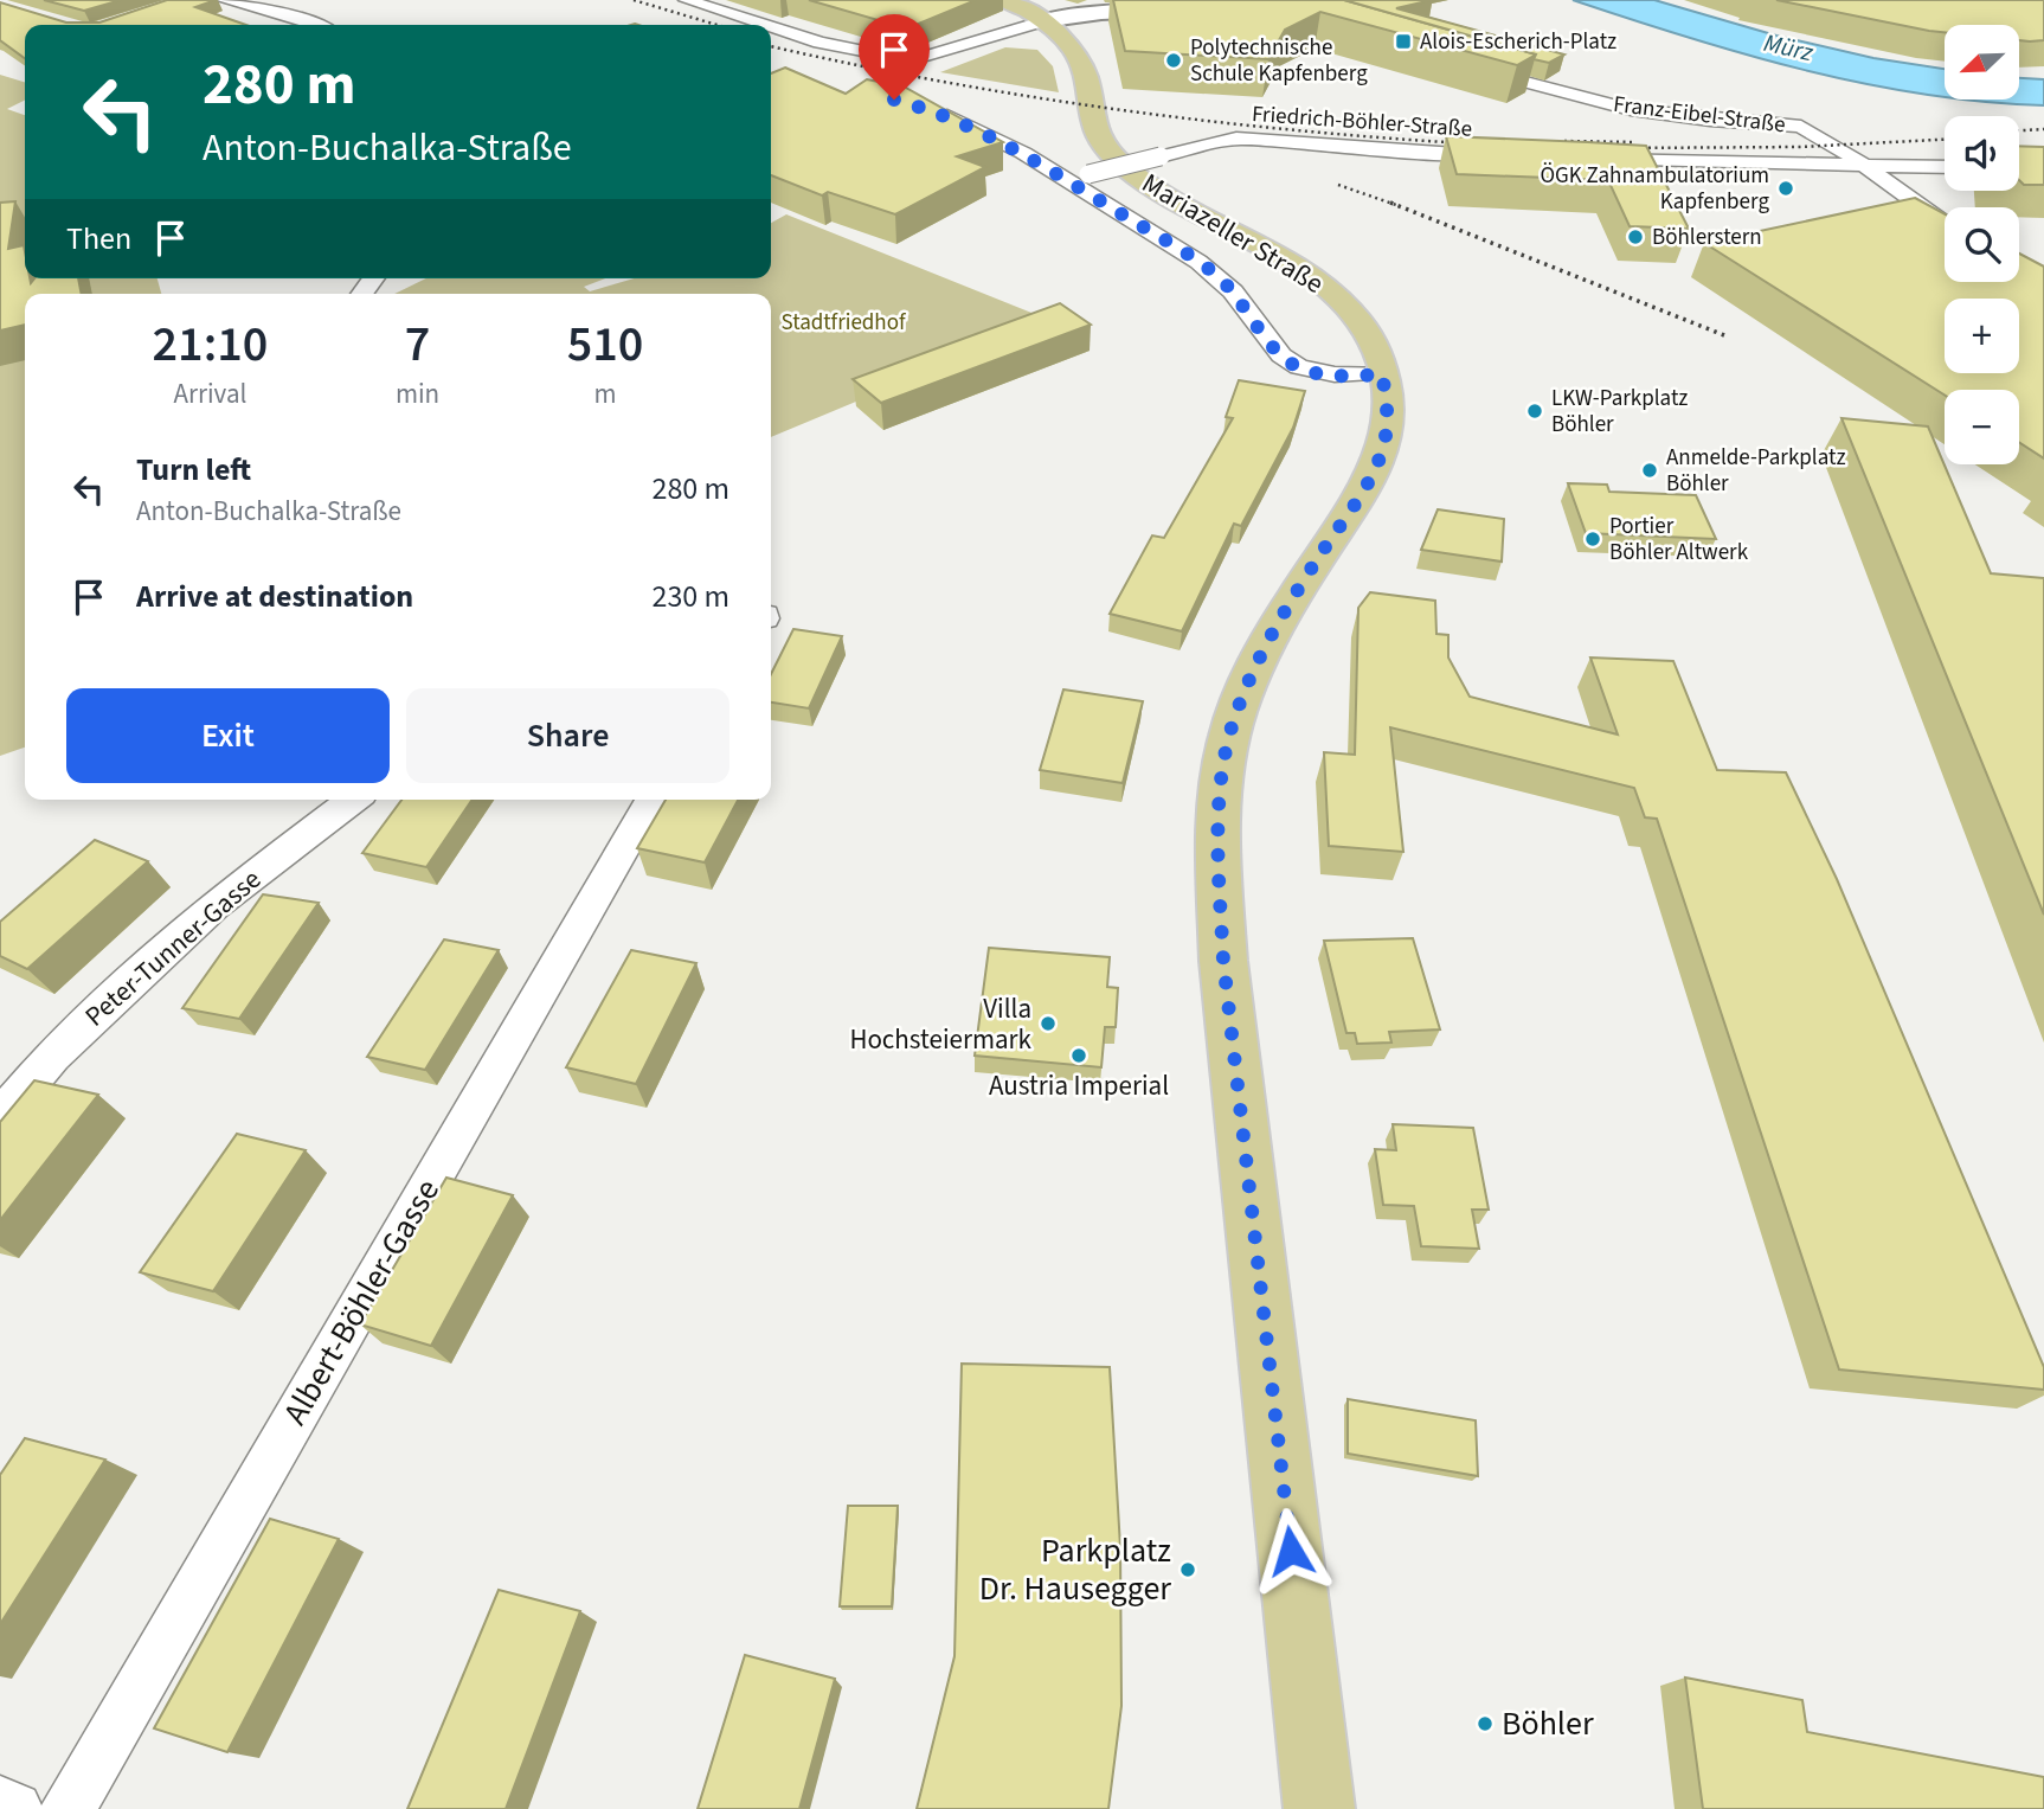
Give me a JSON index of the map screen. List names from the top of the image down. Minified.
{"streets":{"main road":["Mariazeller Straße"],"street":["Franz-Eibel-Straße","Friedrich-Böhler-Straße","Peter-Tunner-Gasse","Albert-Böhler-Gasse"]},"water":["Mürz"],"parks":["Stadtfriedhof"],"places":{"transit":["Alois-Escherich-Platz"],"other":["Polytechnische Schule Kapfenberg","ÖGK Zahnambulatorium Kapfenberg","Böhlerstern","LKW-Parkplatz Böhler","Anmelde-Parkplatz Böhler","Portier Böhler Altwerk","Villa Hochsteiermark","Austria Imperial","Parkplatz Dr. Hausegger","Böhler"]},"north":"bottom left","page":{"map_buttons":["+","−"],"turn":["280 m","Anton-Buchalka-Straße"],"then":"Then","eta":["21:10","Arrival","7","min","510","m"],"list":[{"name":"Turn left","note":"Anton-Buchalka-Straße","value":"280 m"},{"name":"Arrive at destination","value":"230 m"}],"buttons":["Exit","Share"]}}
